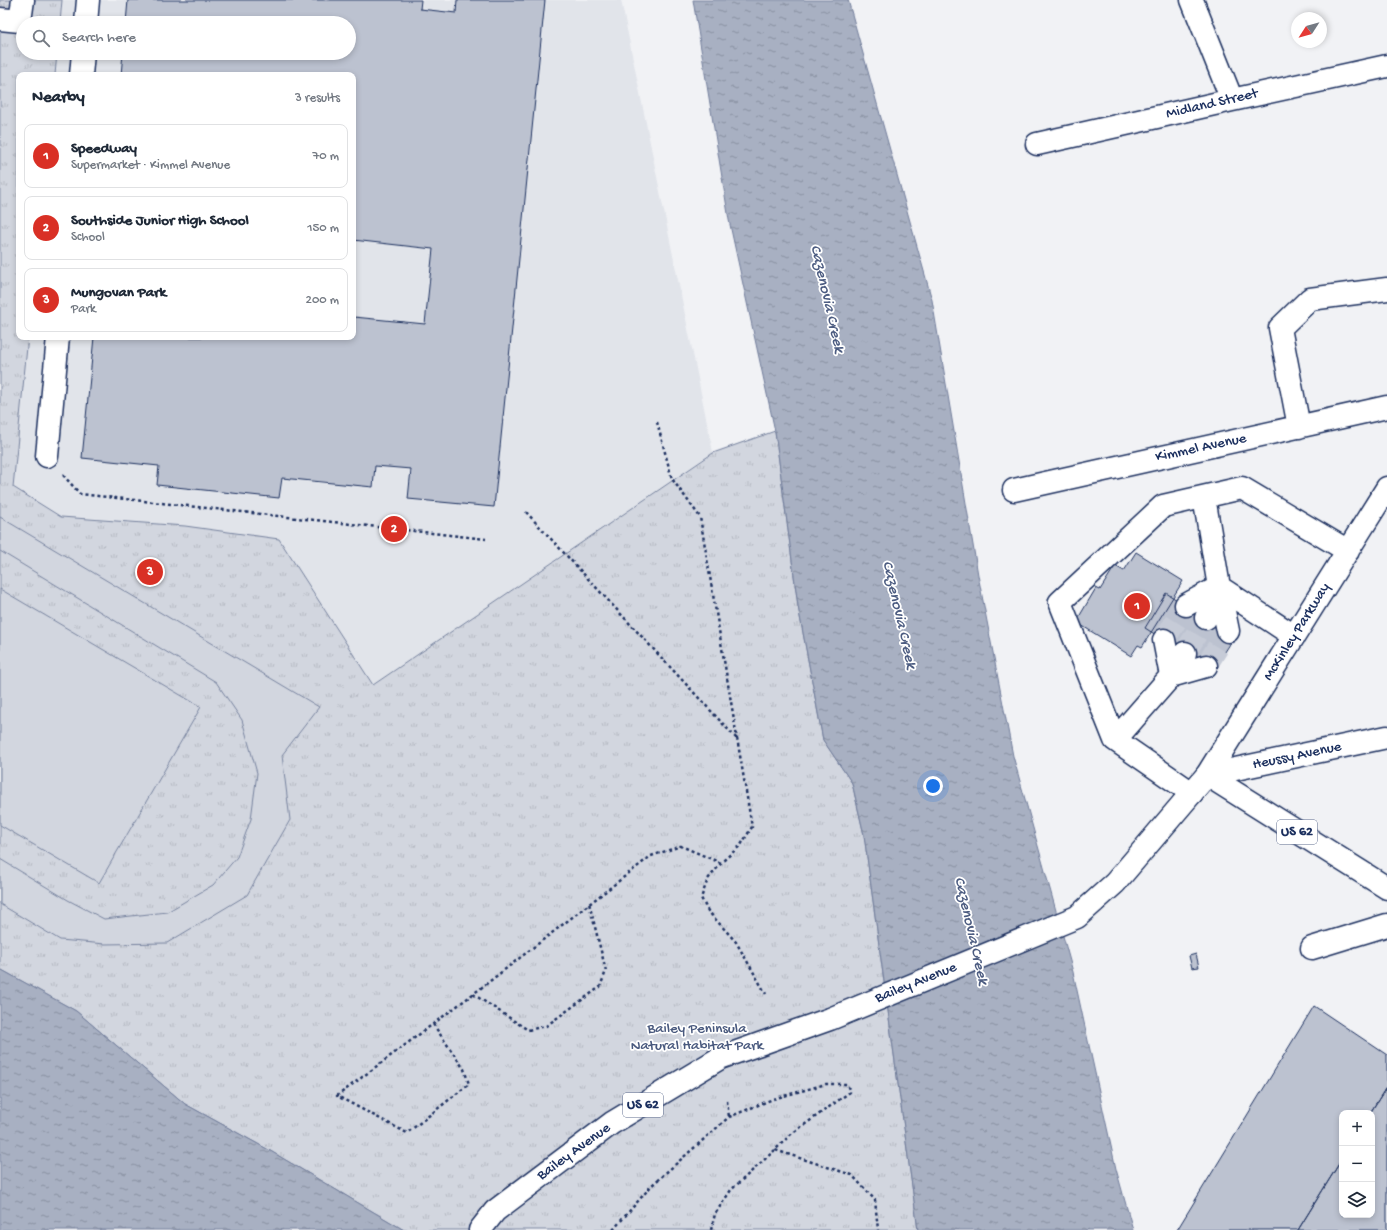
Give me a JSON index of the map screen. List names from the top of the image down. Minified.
{"streets":{"street":["Midland Street","Kimmel Avenue","McKinley Parkway","Heussy Avenue","US 62","Bailey Avenue"]},"crossings":[["McKinley Parkway","Heussy Avenue"],["McKinley Parkway","US 62"],["McKinley Parkway","Bailey Avenue"],["Heussy Avenue","US 62"],["Heussy Avenue","Bailey Avenue"],["US 62","Bailey Avenue"]],"water":["Cazenovia Creek"],"parks":["Bailey Peninsula Natural Habitat Park"],"north":"bottom left","page":{"search":"Search here","heading":["Nearby","3 results"],"list":[{"mark":"1","name":"Speedway","note":"Supermarket · Kimmel Avenue","value":"70 m"},{"mark":"2","name":"Southside Junior High School","note":"School","value":"150 m"},{"mark":"3","name":"Mungovan Park","note":"Park","value":"200 m"}],"pins":["2","3","1"],"map_buttons":["+","−"]}}
